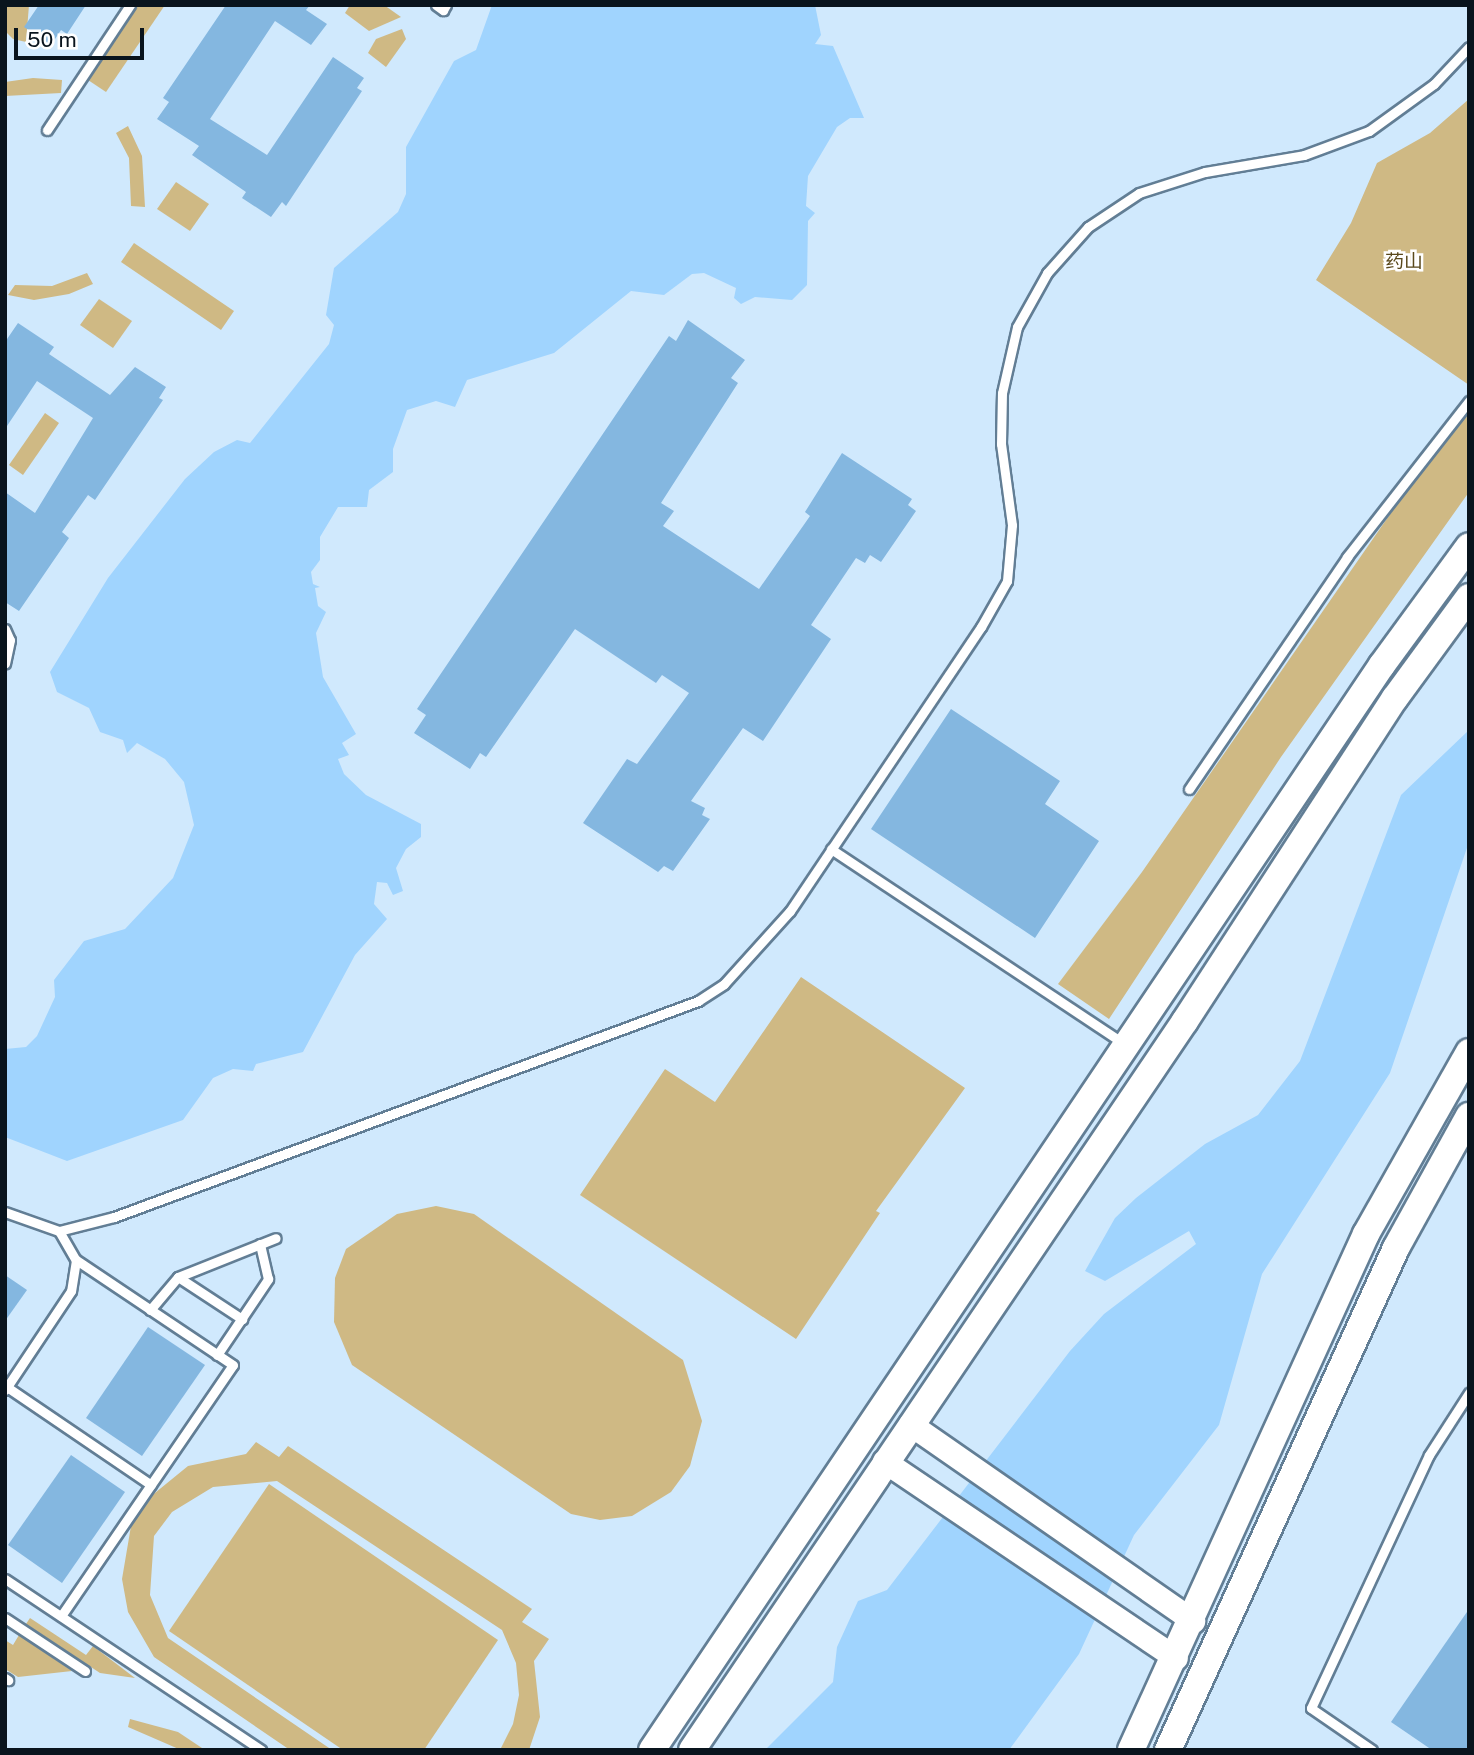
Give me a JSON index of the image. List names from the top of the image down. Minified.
{"parks":["药山"],"scale_bar":"50 m"}
